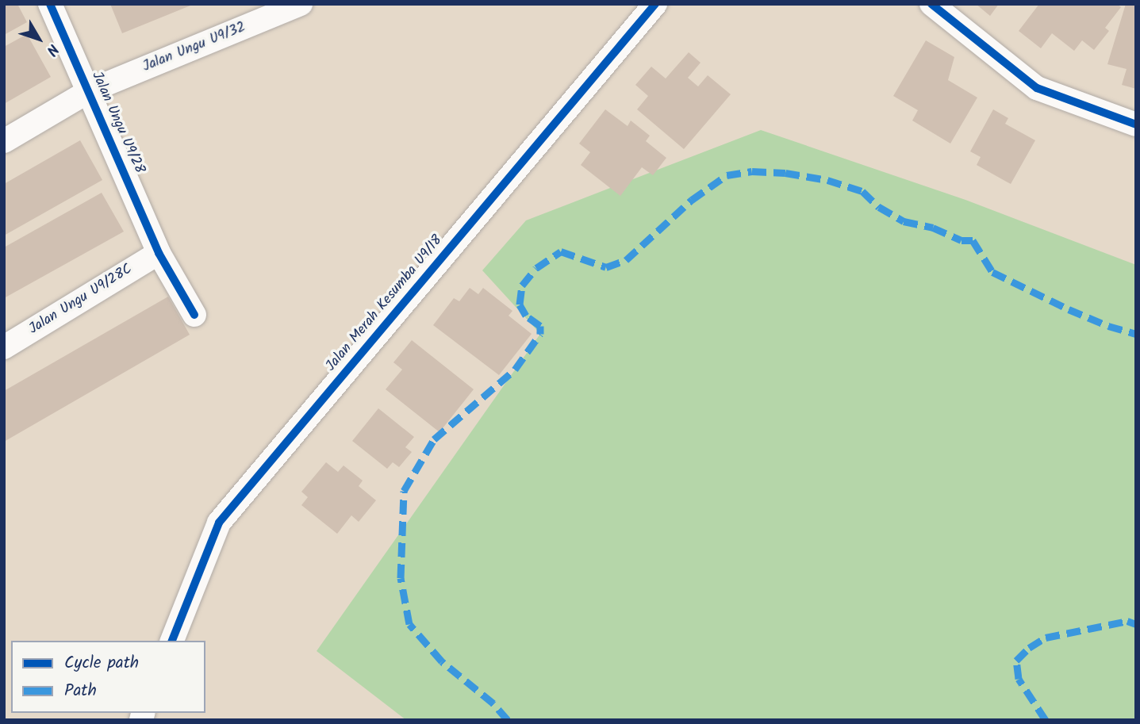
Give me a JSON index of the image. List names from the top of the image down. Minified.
{"streets":{"street":["Jalan Ungu U9/32","Jalan Ungu U9/28","Jalan Ungu U9/28C","Jalan Merah Kesumba U9/18"]},"crossings":[["Jalan Ungu U9/32","Jalan Ungu U9/28"],["Jalan Ungu U9/28","Jalan Ungu U9/28C"]],"legend":["Cycle path","Path"],"north":"bottom right"}
